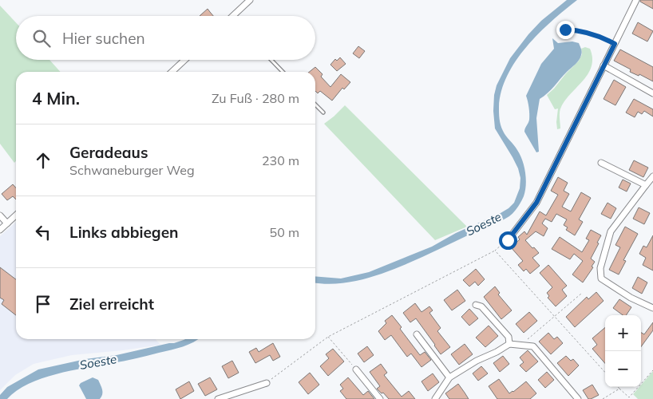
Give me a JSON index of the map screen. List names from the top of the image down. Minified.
{"water":["Soeste"],"page":{"search":"Hier suchen","heading":["4 Min.","Zu Fuß · 280 m"],"list":[["Geradeaus","Schwaneburger Weg","230 m"],["Links abbiegen","50 m"],"Ziel erreicht"],"map_buttons":["+","−"]}}
